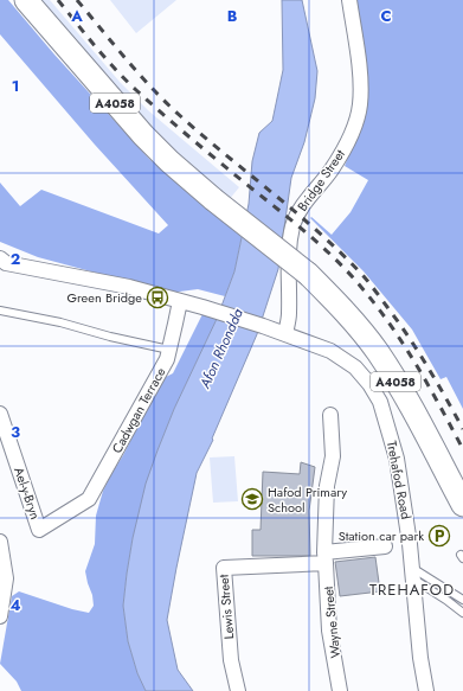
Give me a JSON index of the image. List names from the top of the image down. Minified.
{"streets":{"main road":["A4058"],"street":["Bridge Street","Cadwgan Terrace","Trehafod Road","Ael-y-Bryn","Lewis Street","Wayne Street"]},"crossings":[["Bridge Street","Trehafod Road"],["Cadwgan Terrace","Trehafod Road"],["Cadwgan Terrace","Ael-y-Bryn"],["Lewis Street","Wayne Street"]],"districts":["TREHAFOD"],"water":["Afon Rhondda"],"places":{"bus stop":["Green Bridge"],"school or university":["Hafod Primary School"],"parking":["Station car park"]},"grid":{"columns":["A","B","C"],"rows":["1","2","3","4"]}}
